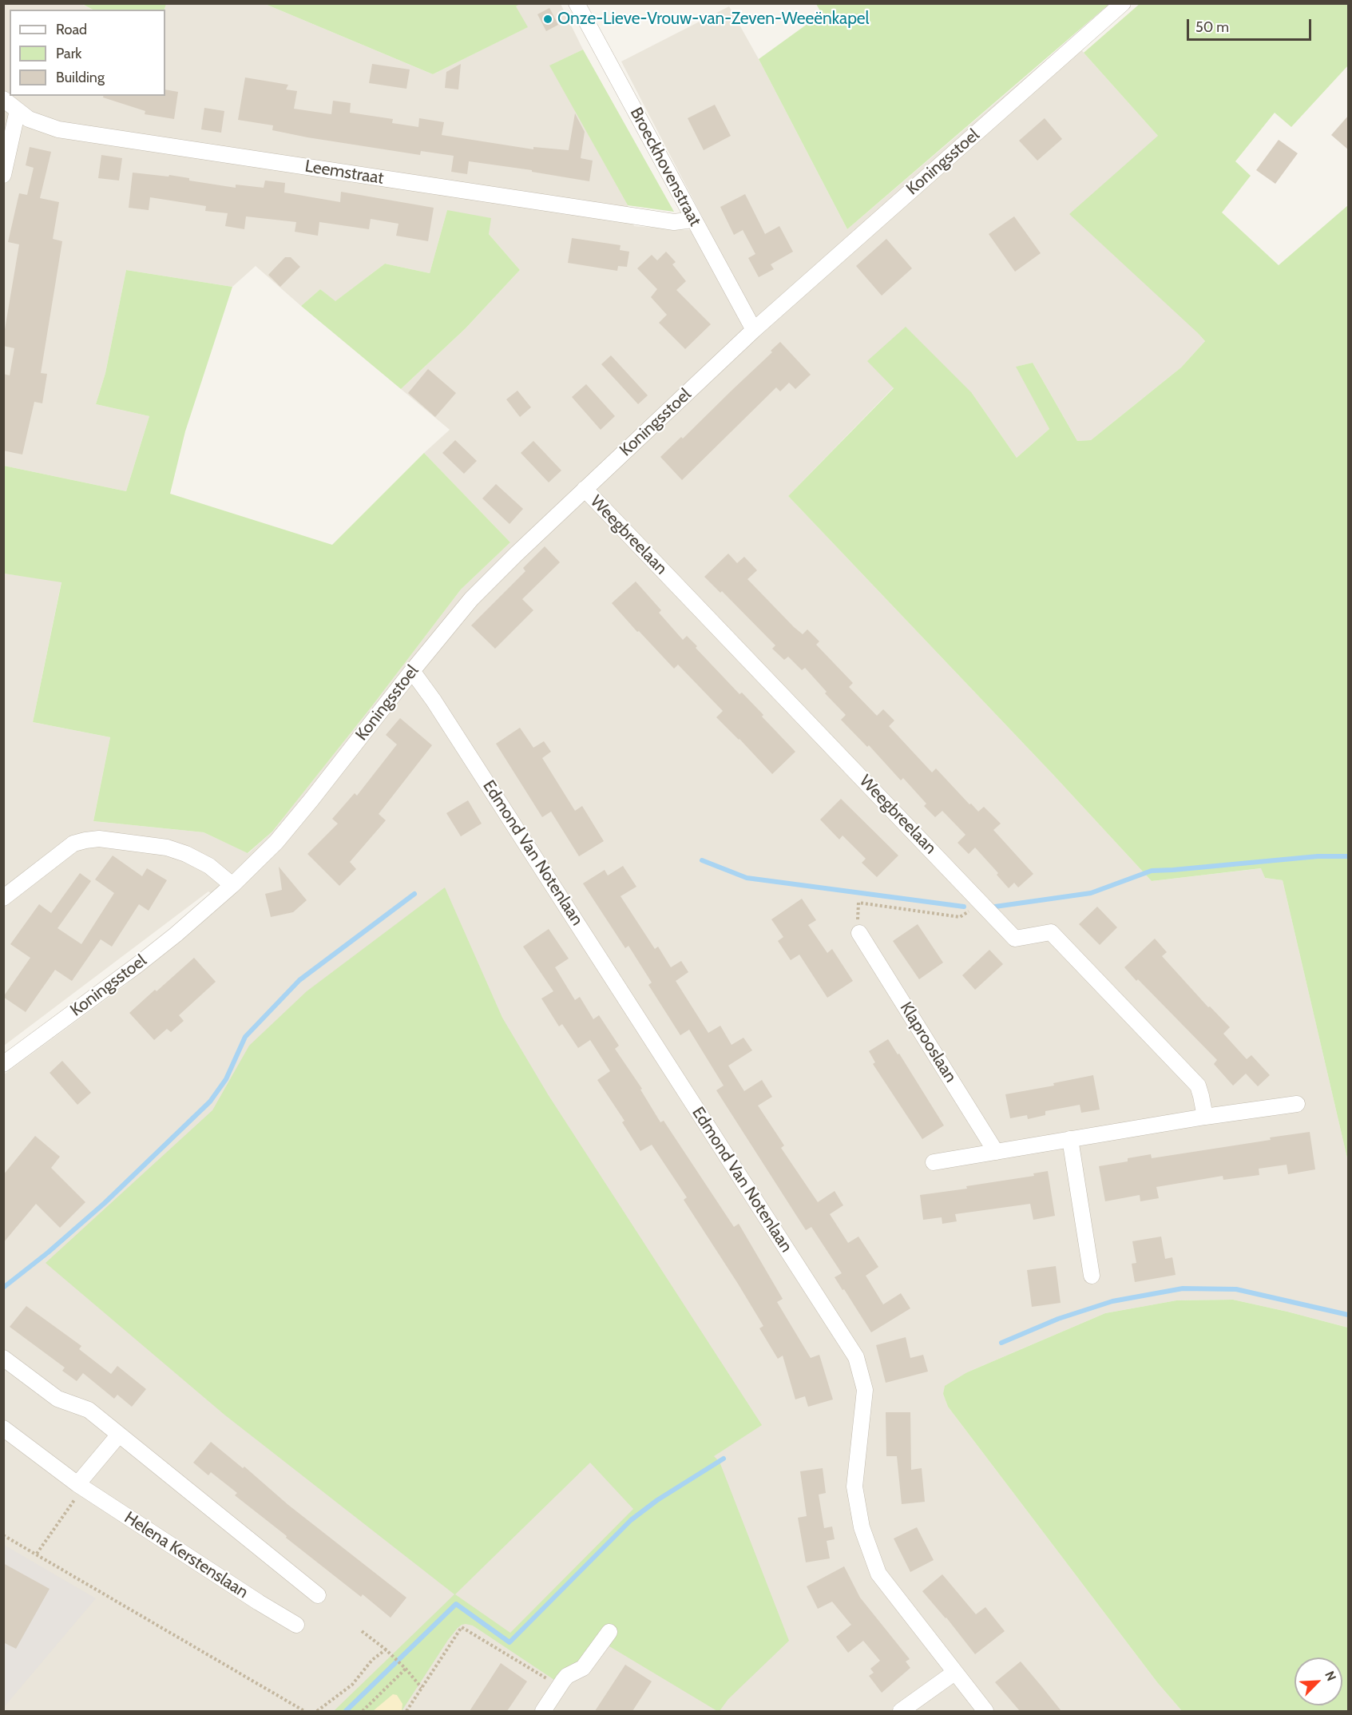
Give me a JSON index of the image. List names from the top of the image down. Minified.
{"streets":{"street":["Koningsstoel","Broeckhovenstraat","Leemstraat","Weegbreelaan","Edmond Van Notenlaan","Klaprooslaan","Helena Kerstenslaan"]},"crossings":[["Koningsstoel","Broeckhovenstraat"],["Koningsstoel","Weegbreelaan"],["Koningsstoel","Edmond Van Notenlaan"],["Broeckhovenstraat","Leemstraat"]],"places":["Onze-Lieve-Vrouw-van-Zeven-Weeënkapel"],"legend":["Road","Park","Building"],"scale_bar":"50 m","north":"top right"}
